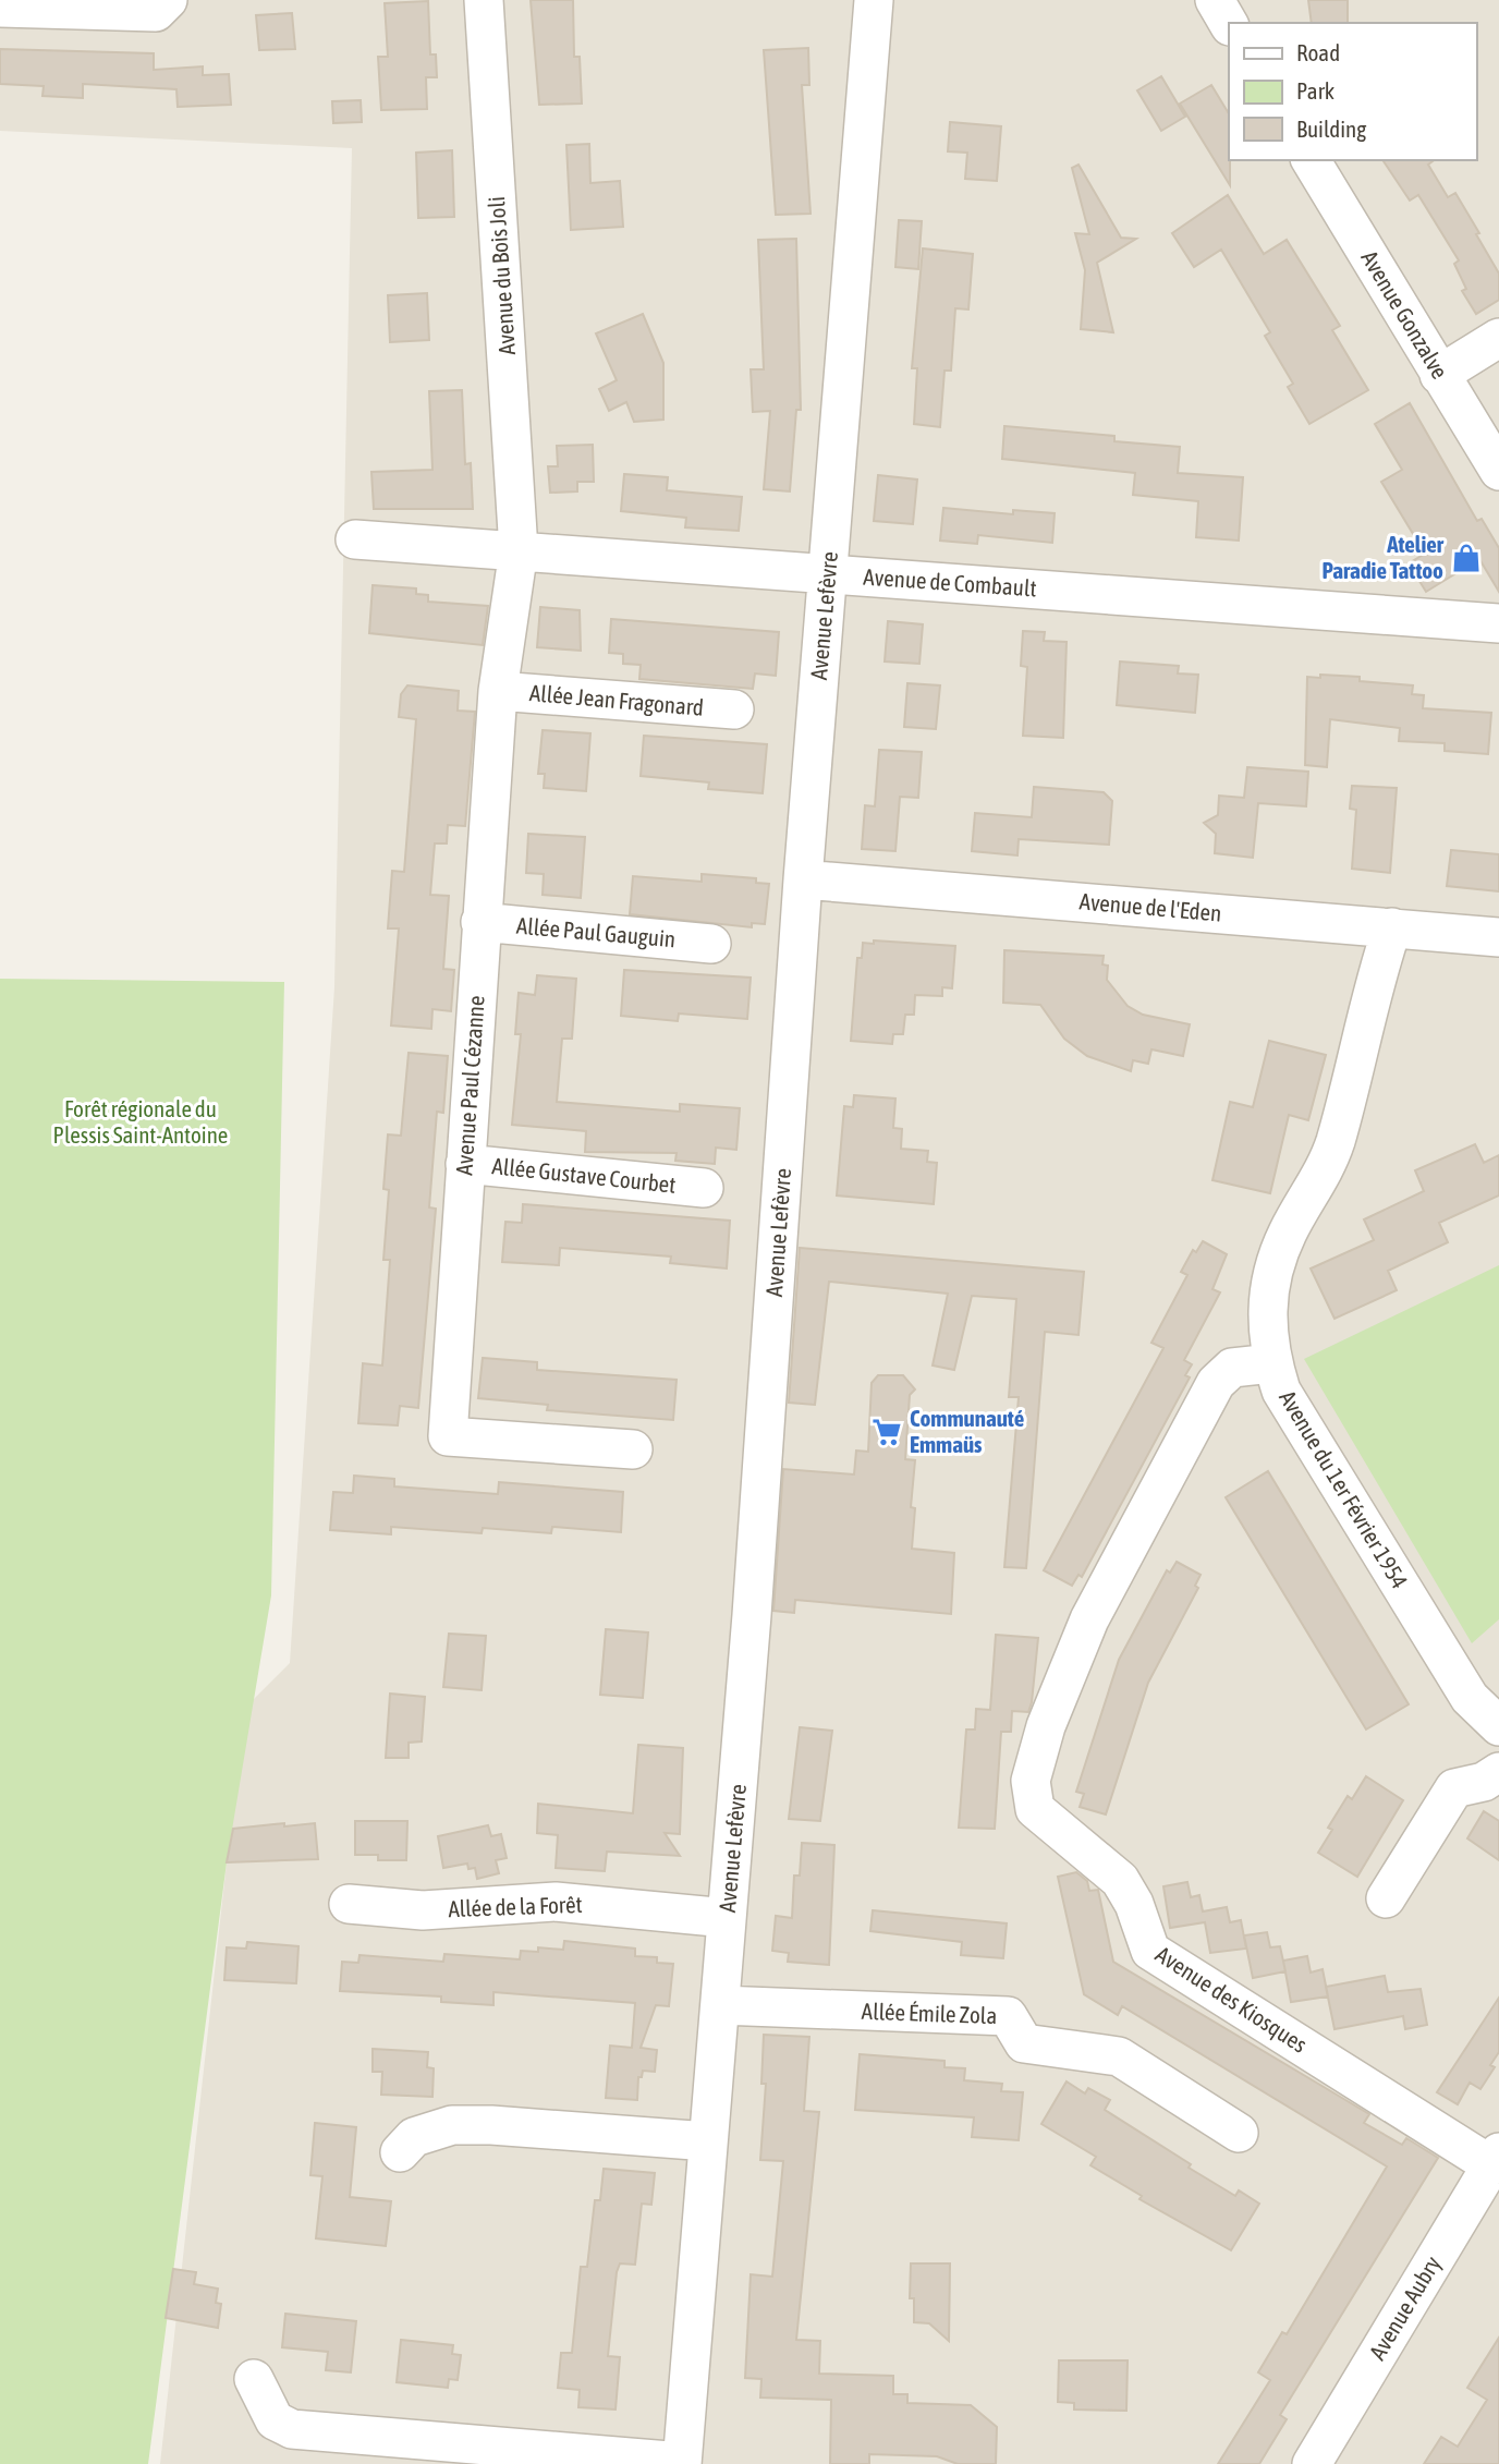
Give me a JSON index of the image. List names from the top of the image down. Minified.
{"streets":{"street":["Avenue du Bois Joli","Avenue Gonzalve","Avenue de Combault","Avenue Lefèvre","Allée Jean Fragonard","Avenue de l'Eden","Allée Paul Gauguin","Avenue Paul Cézanne","Allée Gustave Courbet","Avenue du 1er Février 1954","Allée de la Forêt","Avenue des Kiosques","Allée Émile Zola","Avenue Aubry"]},"crossings":[["Avenue du Bois Joli","Avenue de Combault"],["Avenue du Bois Joli","Avenue Paul Cézanne"],["Avenue de Combault","Avenue Lefèvre"],["Avenue de Combault","Avenue Paul Cézanne"],["Avenue Lefèvre","Avenue de l'Eden"],["Avenue Lefèvre","Allée de la Forêt"],["Avenue Lefèvre","Allée Émile Zola"],["Allée Jean Fragonard","Avenue Paul Cézanne"],["Avenue de l'Eden","Avenue du 1er Février 1954"],["Allée Paul Gauguin","Avenue Paul Cézanne"],["Avenue Paul Cézanne","Allée Gustave Courbet"],["Avenue du 1er Février 1954","Avenue des Kiosques"],["Avenue des Kiosques","Avenue Aubry"]],"parks":["Forêt régionale du Plessis Saint-Antoine"],"places":{"shop":["Atelier Paradie Tattoo"],"supermarket":["Communauté Emmaüs"]},"legend":["Road","Park","Building"]}
